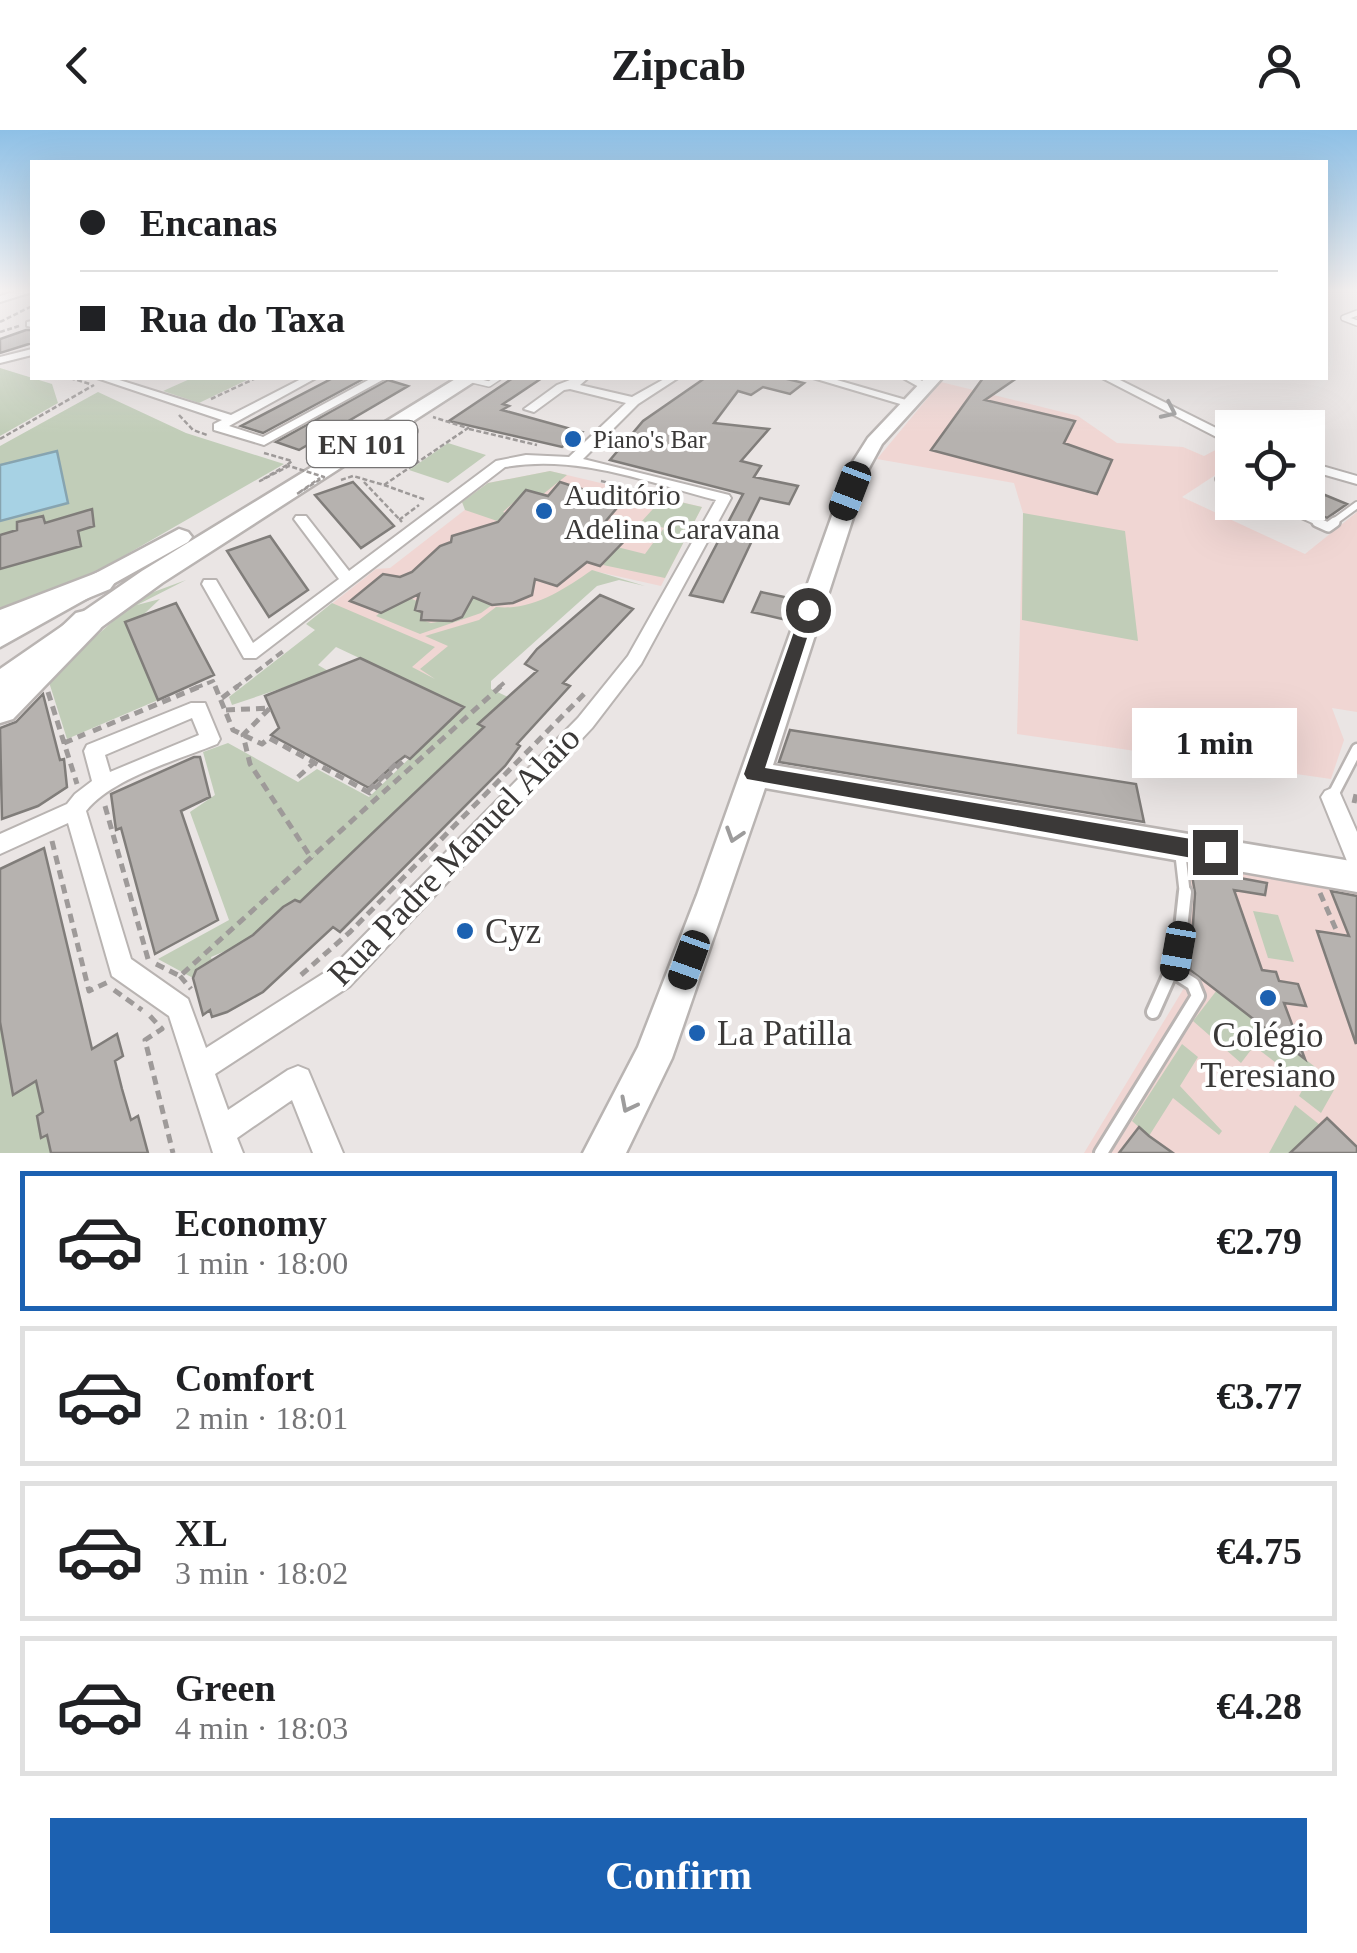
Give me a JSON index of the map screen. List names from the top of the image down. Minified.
{"streets":{"highway":["EN 101"],"street":["Rua Padre Manuel Alaio"]},"places":["Piano's Bar","Auditório Adelina Caravana","Cyz","Colégio Teresiano","La Patilla"],"page":{"header":"Zipcab","banner":["Encanas","Rua do Taxa"],"bubble":"1 min","list":[{"name":"Economy","note":"1 min · 18:00","value":"€2.79"},{"name":"Comfort","note":"2 min · 18:01","value":"€3.77"},{"name":"XL","note":"3 min · 18:02","value":"€4.75"},{"name":"Green","note":"4 min · 18:03","value":"€4.28"}],"buttons":"Confirm"}}
